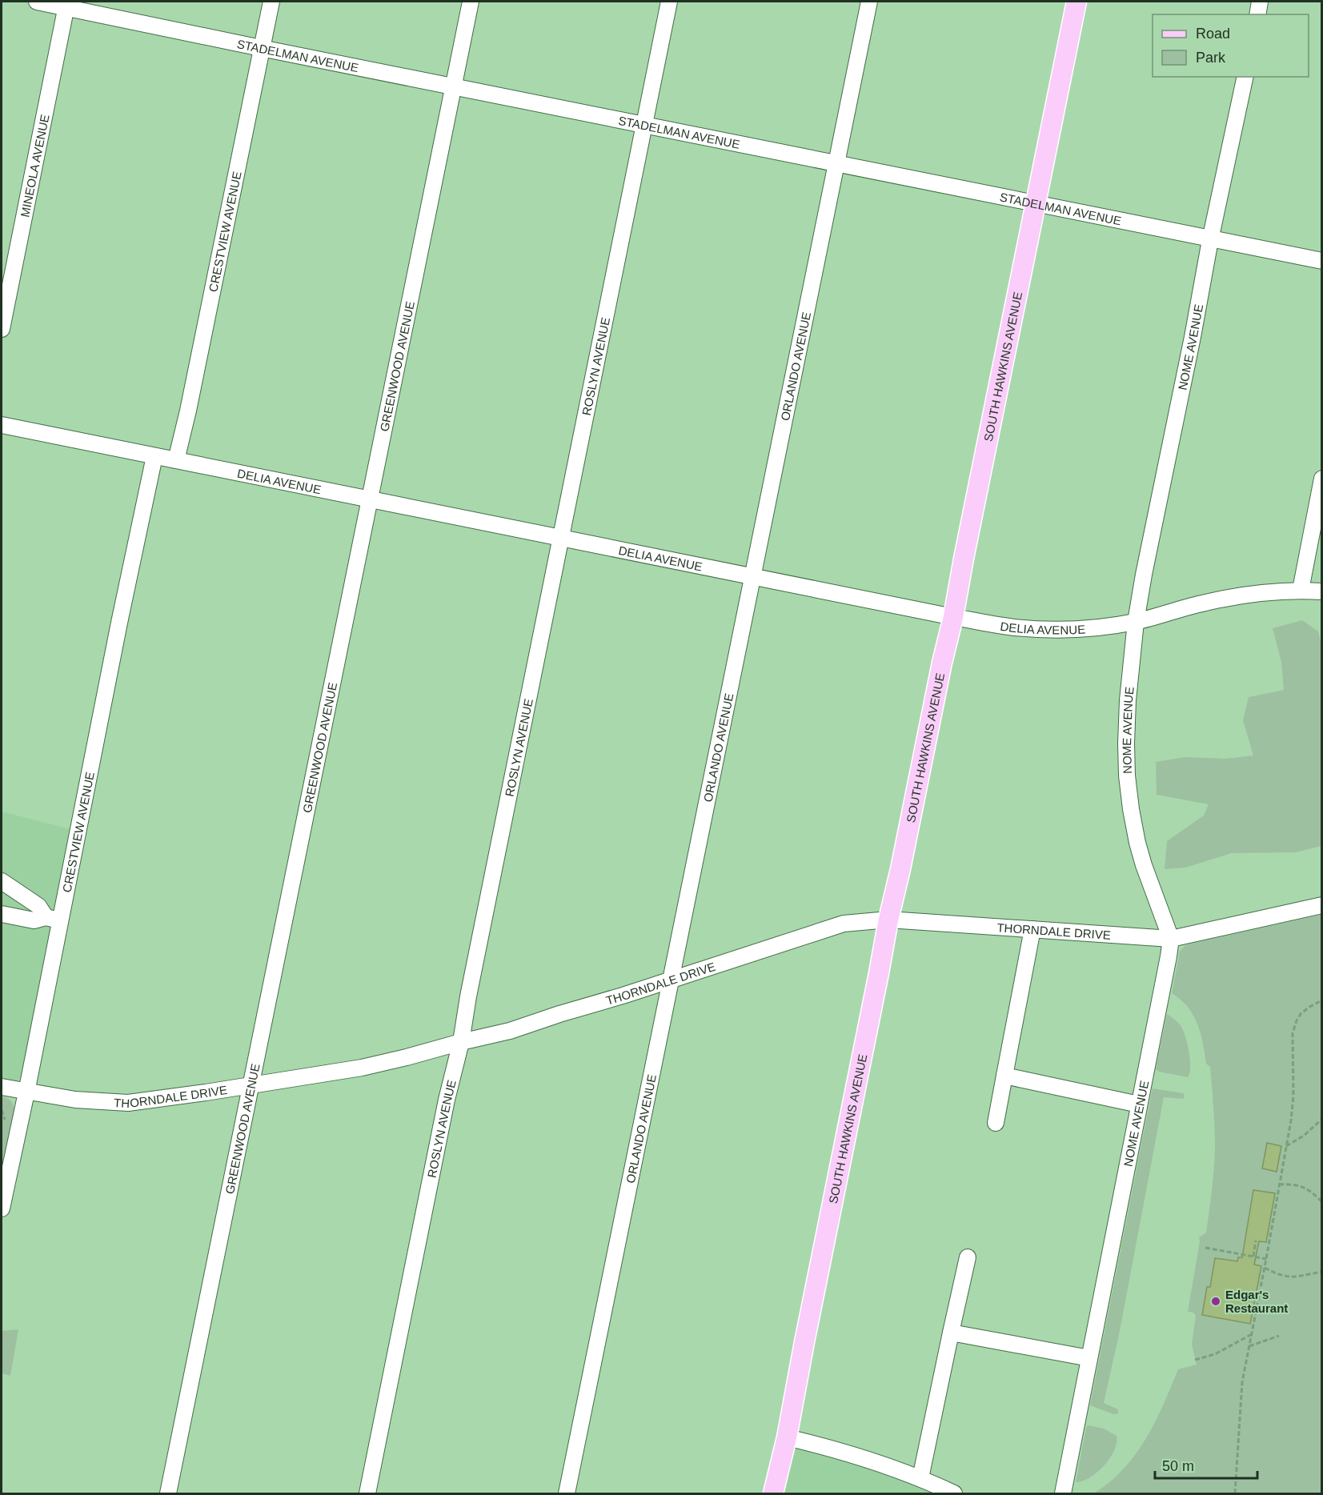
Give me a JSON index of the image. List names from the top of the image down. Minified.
{"streets":{"main road":["SOUTH HAWKINS AVENUE"],"street":["STADELMAN AVENUE","MINEOLA AVENUE","CRESTVIEW AVENUE","NOME AVENUE","GREENWOOD AVENUE","ROSLYN AVENUE","ORLANDO AVENUE","DELIA AVENUE","THORNDALE DRIVE"]},"crossings":[["STADELMAN AVENUE","MINEOLA AVENUE"],["STADELMAN AVENUE","CRESTVIEW AVENUE"],["STADELMAN AVENUE","NOME AVENUE"],["STADELMAN AVENUE","GREENWOOD AVENUE"],["STADELMAN AVENUE","ROSLYN AVENUE"],["STADELMAN AVENUE","ORLANDO AVENUE"],["STADELMAN AVENUE","SOUTH HAWKINS AVENUE"],["CRESTVIEW AVENUE","DELIA AVENUE"],["CRESTVIEW AVENUE","THORNDALE DRIVE"],["NOME AVENUE","DELIA AVENUE"],["NOME AVENUE","THORNDALE DRIVE"],["GREENWOOD AVENUE","DELIA AVENUE"],["GREENWOOD AVENUE","THORNDALE DRIVE"],["ROSLYN AVENUE","DELIA AVENUE"],["ROSLYN AVENUE","THORNDALE DRIVE"],["ORLANDO AVENUE","DELIA AVENUE"],["ORLANDO AVENUE","THORNDALE DRIVE"],["SOUTH HAWKINS AVENUE","DELIA AVENUE"],["SOUTH HAWKINS AVENUE","THORNDALE DRIVE"]],"places":["Edgar's Restaurant"],"legend":["Road","Park"],"scale_bar":"50 m"}
